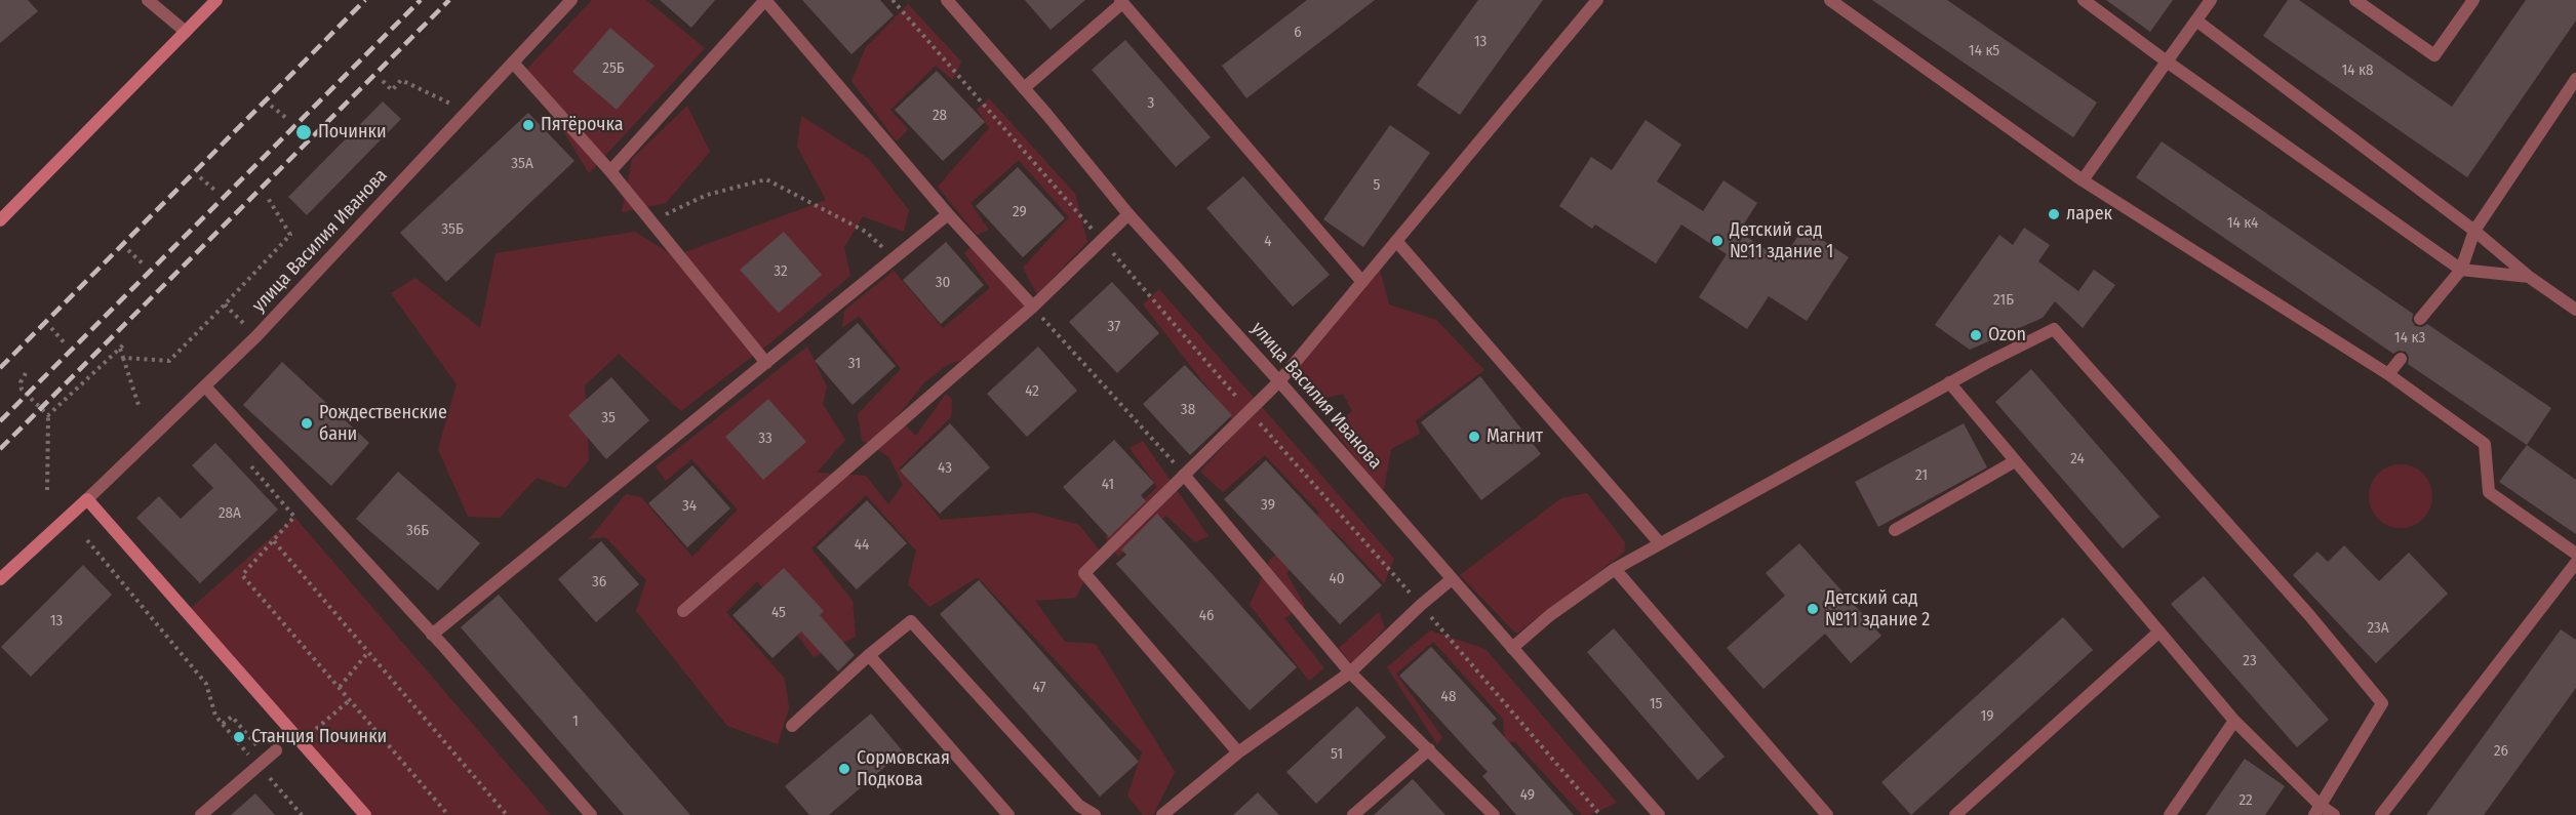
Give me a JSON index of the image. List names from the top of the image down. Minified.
{"streets":{"street":["улица Василия Иванова"]},"places":["Пятёрочка","Починки","ларек","Детский сад №11 здание 1","Ozon","Рождественские бани","Магнит","Детский сад №11 здание 2","Станция Починки","Сормовская Подкова"],"house_numbers":["6","13","14 к5","25Б","14 к8","3","28","35А","5","29","14 к4","35Б","4","32","30","21Б","37","14 к3","31","42","38","35","33","24","43","21","41","39","34","28А","36Б","44","40","36","45","46","13","23А","23","47","48","15","19","1","26","51","49","22"]}
